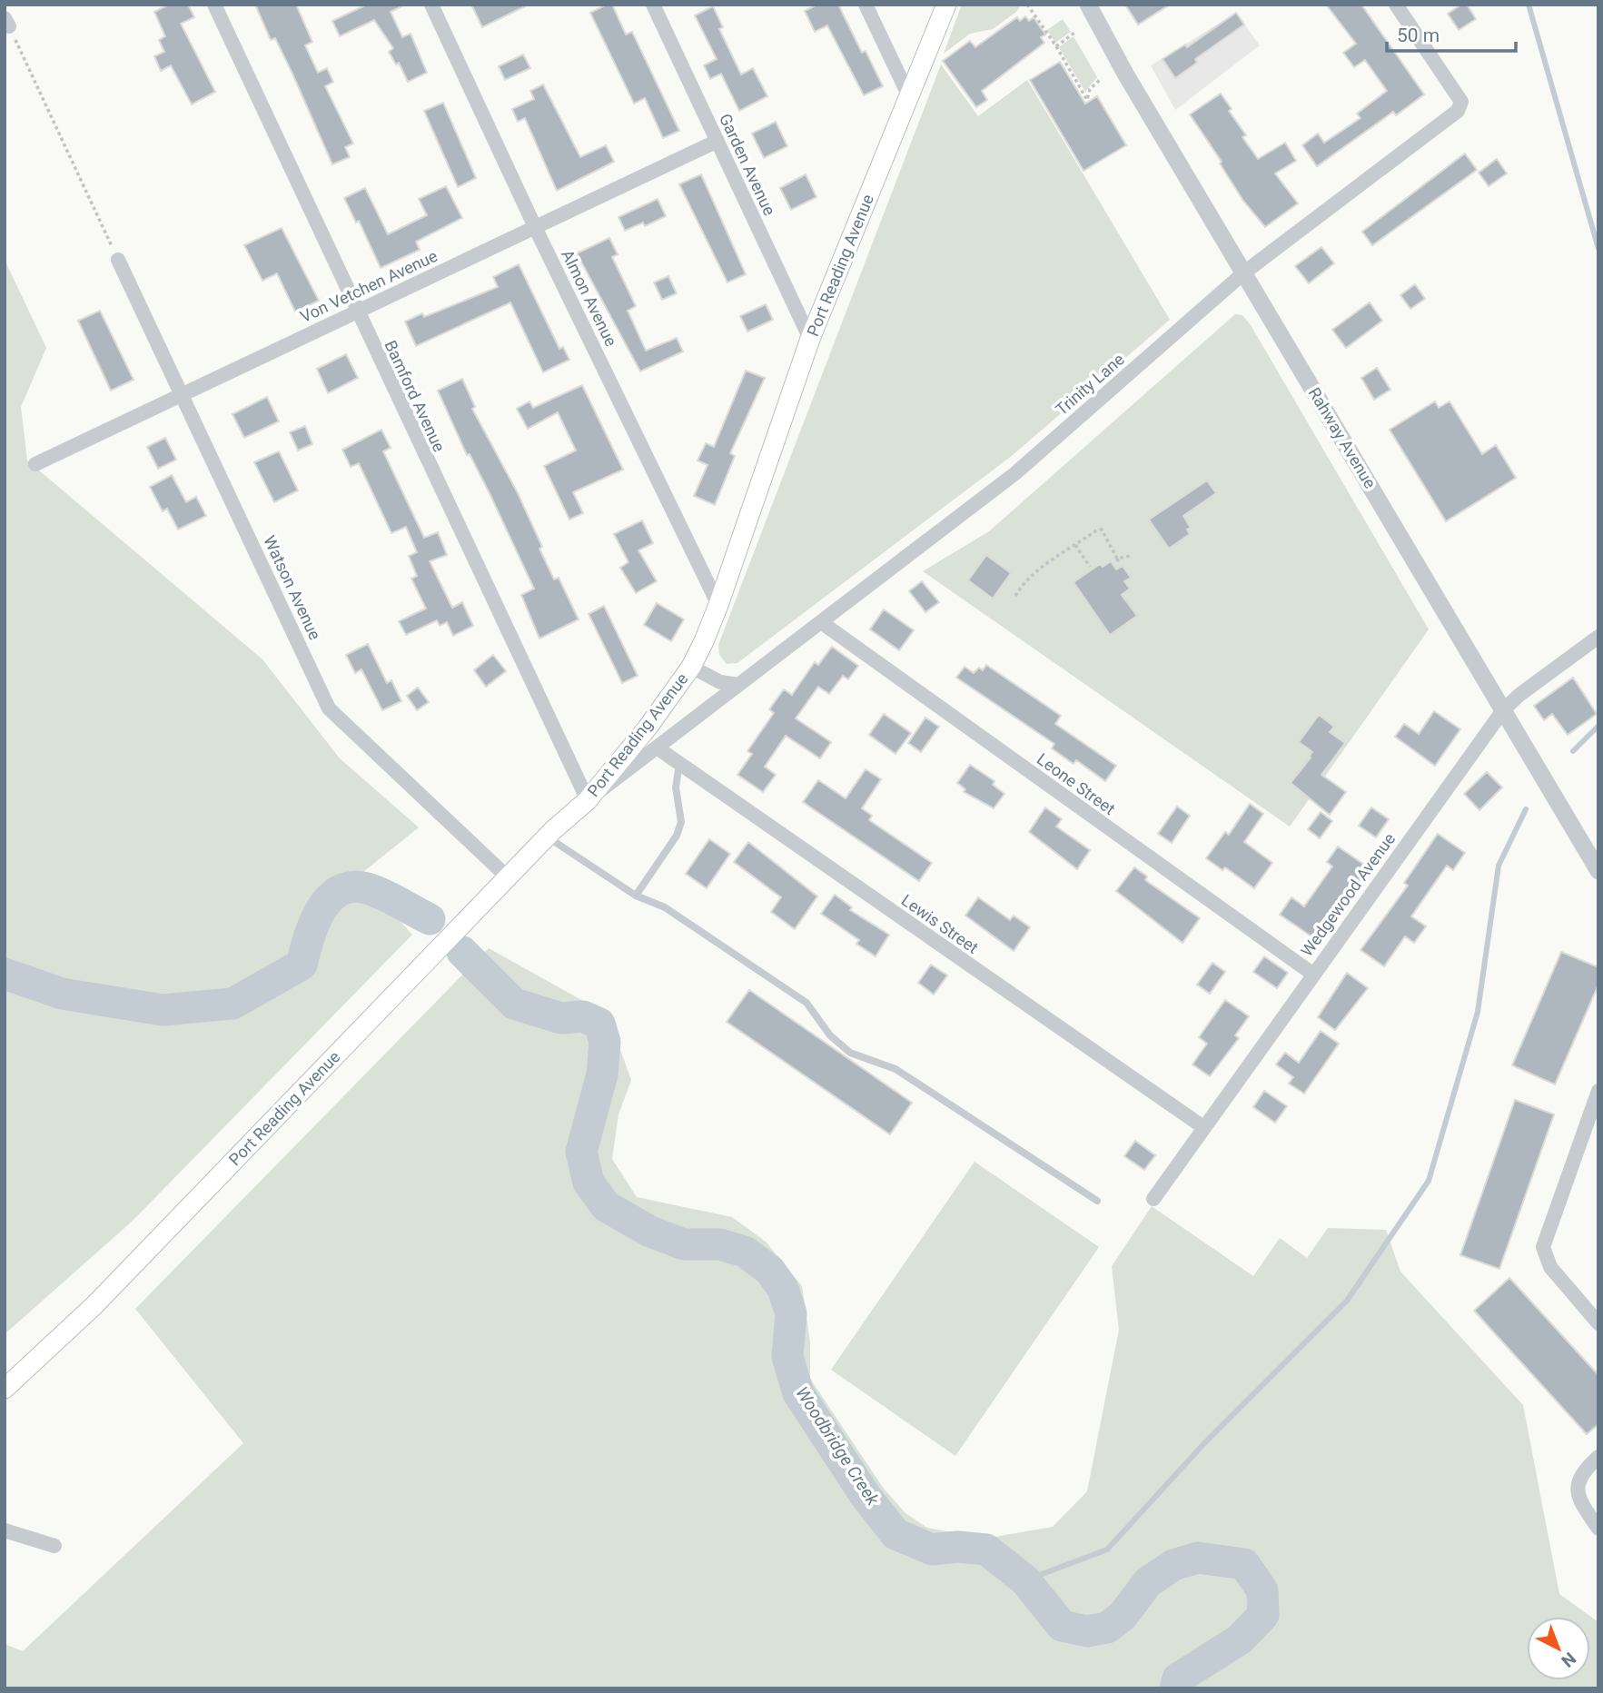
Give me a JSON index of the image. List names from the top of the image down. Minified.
{"streets":{"main road":["Port Reading Avenue"],"street":["Garden Avenue","Von Vetchen Avenue","Almon Avenue","Trinity Lane","Bamford Avenue","Rahway Avenue","Watson Avenue","Leone Street","Wedgewood Avenue","Lewis Street"]},"crossings":[["Garden Avenue","Port Reading Avenue"],["Garden Avenue","Von Vetchen Avenue"],["Port Reading Avenue","Almon Avenue"],["Port Reading Avenue","Trinity Lane"],["Port Reading Avenue","Bamford Avenue"],["Port Reading Avenue","Watson Avenue"],["Von Vetchen Avenue","Almon Avenue"],["Von Vetchen Avenue","Bamford Avenue"],["Von Vetchen Avenue","Watson Avenue"],["Trinity Lane","Bamford Avenue"],["Trinity Lane","Rahway Avenue"],["Trinity Lane","Leone Street"],["Trinity Lane","Lewis Street"],["Rahway Avenue","Wedgewood Avenue"],["Leone Street","Wedgewood Avenue"],["Wedgewood Avenue","Lewis Street"]],"water":["Woodbridge Creek"],"scale_bar":"50 m","north":"bottom right"}
